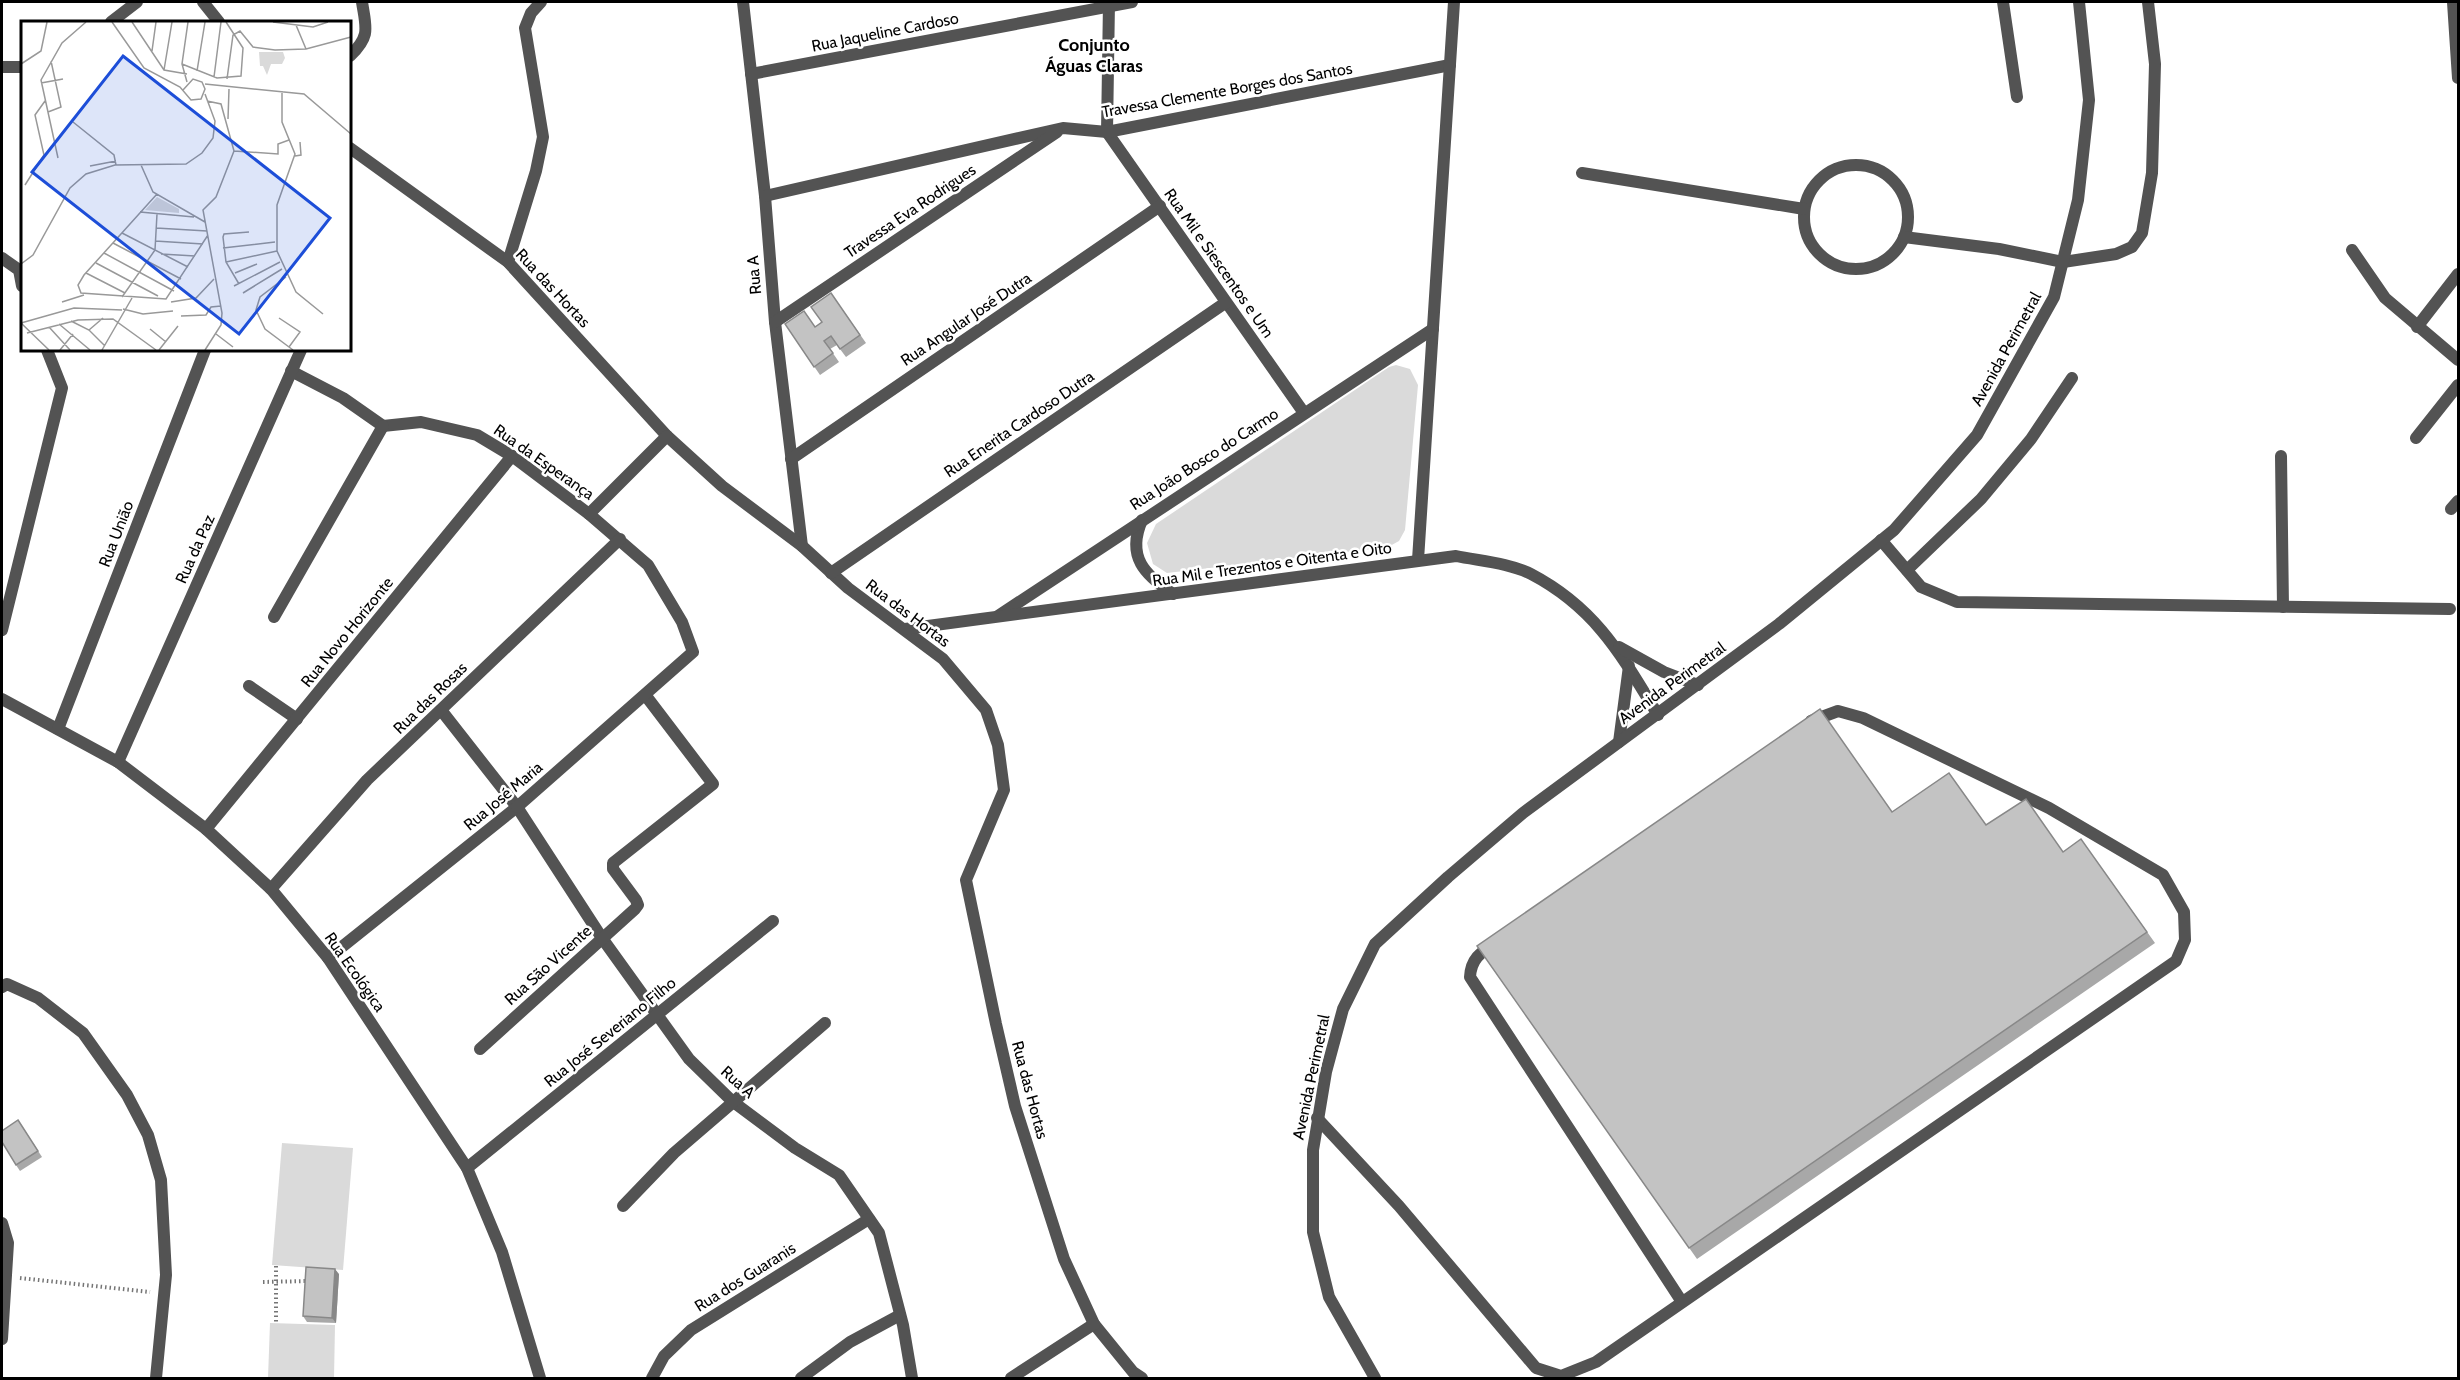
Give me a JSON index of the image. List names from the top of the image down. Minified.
{"streets":{"street":["Rua Jaqueline Cardoso","Travessa Clemente Borges dos Santos","Travessa Eva Rodrigues","Rua Mil e Siescentos e Um","Rua A","Rua das Hortas","Rua Angular José Dutra","Avenida Perimetral","Rua Enerita Cardoso Dutra","Rua João Bosco do Carmo","Rua da Esperança","Rua União","Rua da Paz","Rua Mil e Trezentos e Oitenta e Oito","Rua Novo Horizonte","Rua das Rosas","Rua José Maria","Rua São Vicente","Rua Ecológica","Rua José Severiano Filho","Rua dos Guaranis"]},"crossings":[["Rua Jaqueline Cardoso","Rua A"],["Travessa Clemente Borges dos Santos","Travessa Eva Rodrigues"],["Travessa Clemente Borges dos Santos","Rua Mil e Siescentos e Um"],["Travessa Clemente Borges dos Santos","Rua A"],["Travessa Eva Rodrigues","Rua A"],["Rua Mil e Siescentos e Um","Rua Angular José Dutra"],["Rua Mil e Siescentos e Um","Rua Enerita Cardoso Dutra"],["Rua Mil e Siescentos e Um","Rua João Bosco do Carmo"],["Rua A","Rua das Hortas"],["Rua A","Rua Angular José Dutra"],["Rua A","Rua das Rosas"],["Rua A","Rua José Maria"],["Rua A","Rua São Vicente"],["Rua A","Rua José Severiano Filho"],["Rua A","Rua dos Guaranis"],["Rua das Hortas","Rua Enerita Cardoso Dutra"],["Rua das Hortas","Rua Mil e Trezentos e Oitenta e Oito"],["Avenida Perimetral","Rua Mil e Trezentos e Oitenta e Oito"],["Rua João Bosco do Carmo","Rua Mil e Trezentos e Oitenta e Oito"],["Rua da Esperança","Rua Novo Horizonte"],["Rua da Esperança","Rua das Rosas"],["Rua da Esperança","Rua José Maria"],["Rua União","Rua Ecológica"],["Rua da Paz","Rua Ecológica"],["Rua Novo Horizonte","Rua Ecológica"],["Rua das Rosas","Rua Ecológica"],["Rua José Maria","Rua São Vicente"],["Rua José Maria","Rua Ecológica"],["Rua Ecológica","Rua José Severiano Filho"]],"districts":["Conjunto Águas Claras"]}
